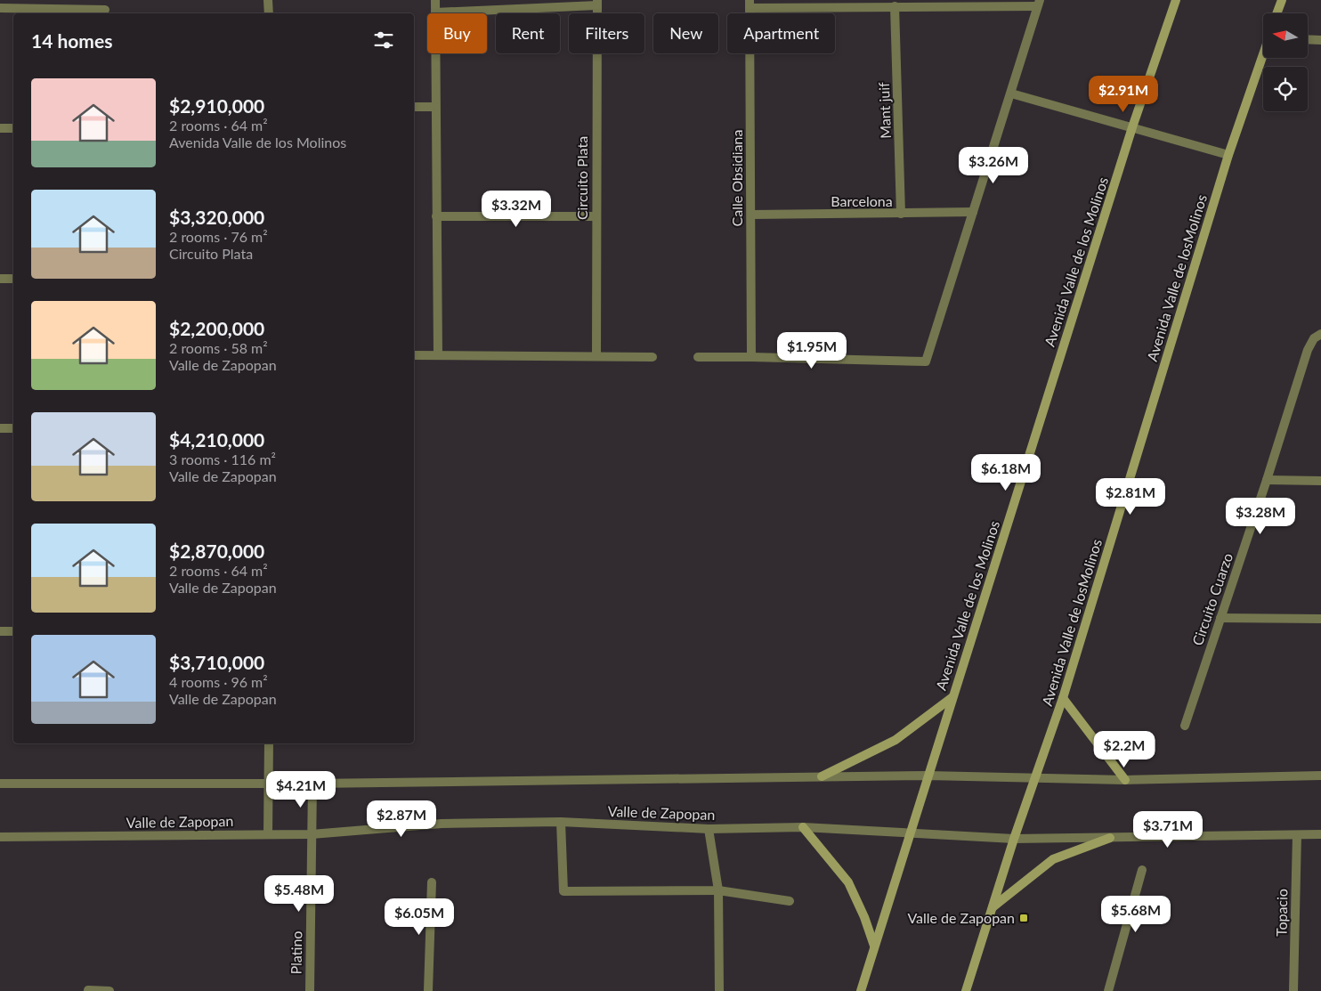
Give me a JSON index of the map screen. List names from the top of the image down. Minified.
{"streets":{"street":["Mant juif","Circuito Plata","Calle Obsidiana","Barcelona","Avenida Valle de los Molinos","Avenida Valle de losMolinos","Circuito Cuarzo","Valle de Zapopan","Topacio","Platino"]},"crossings":[["Mant juif","Barcelona"],["Calle Obsidiana","Barcelona"],["Avenida Valle de los Molinos","Valle de Zapopan"],["Avenida Valle de losMolinos","Valle de Zapopan"],["Valle de Zapopan","Topacio"],["Valle de Zapopan","Platino"]],"places":{"transit":["Valle de Zapopan"]},"north":"left","page":{"chip":["Buy","Rent","Filters","New","Apartment"],"heading":"14 homes","list":[{"name":"$2,910,000","note":"2 rooms · 64 m² · Avenida Valle de los Molinos"},{"name":"$3,320,000","note":"2 rooms · 76 m² · Circuito Plata"},{"name":"$2,200,000","note":"2 rooms · 58 m² · Valle de Zapopan"},{"name":"$4,210,000","note":"3 rooms · 116 m² · Valle de Zapopan"},{"name":"$2,870,000","note":"2 rooms · 64 m² · Valle de Zapopan"},{"name":"$3,710,000","note":"4 rooms · 96 m² · Valle de Zapopan"}],"price":["$2.91M","$3.26M","$3.32M","$1.95M","$6.18M","$2.81M","$3.28M","$2.2M","$4.21M","$2.87M","$3.71M","$5.48M","$5.68M","$6.05M"]}}
